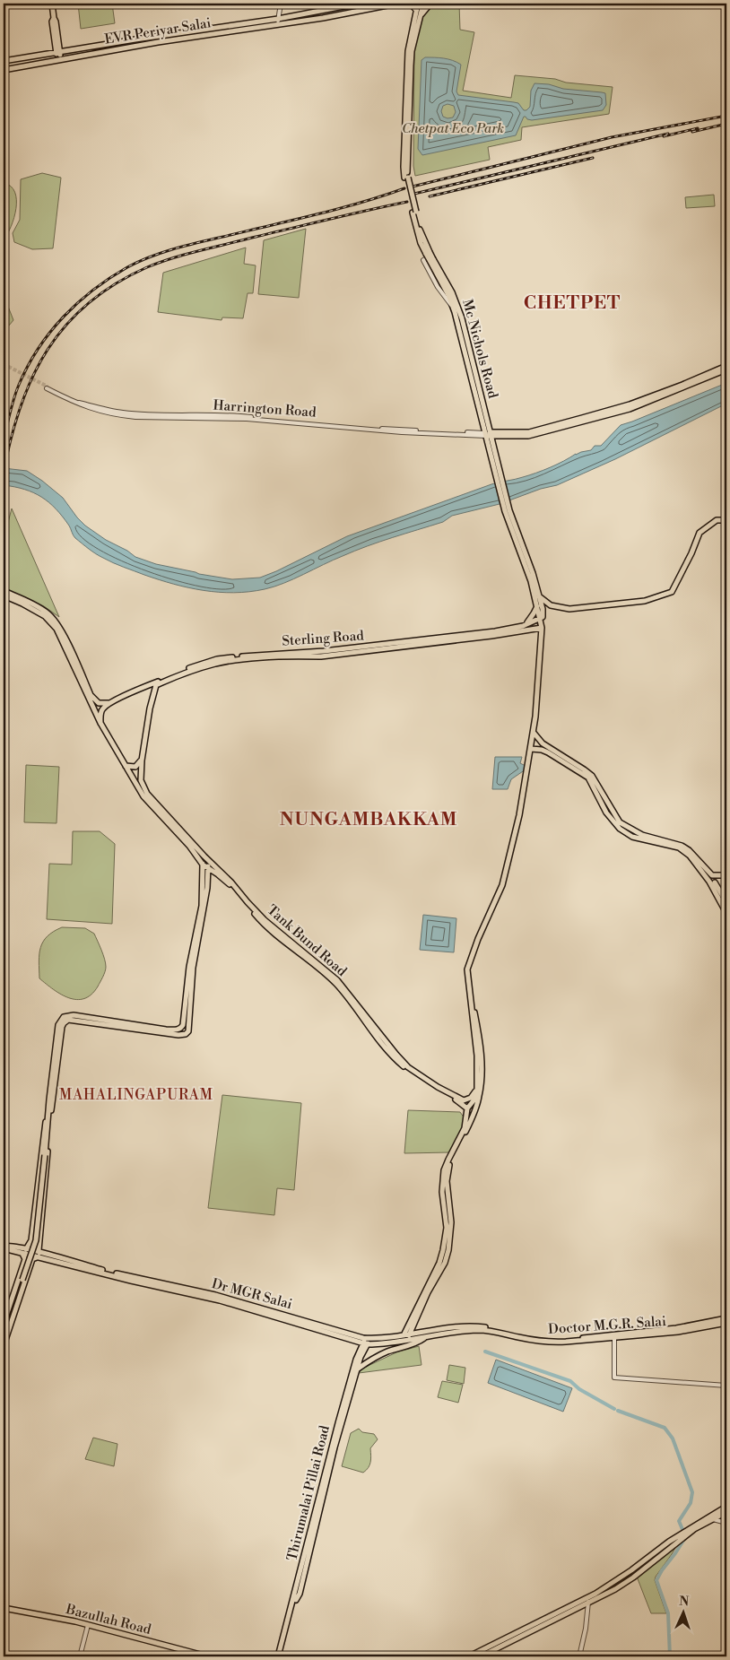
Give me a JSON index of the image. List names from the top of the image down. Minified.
{"streets":{"main road":["EVR Periyar Salai","Mc Nichols Road","Sterling Road","Tank Bund Road","Dr MGR Salai","Doctor M.G.R. Salai","Thirumalai Pillai Road","Bazullah Road"],"street":["Harrington Road"]},"crossings":[["Mc Nichols Road","Harrington Road"],["Dr MGR Salai","Doctor M.G.R. Salai"],["Dr MGR Salai","Thirumalai Pillai Road"]],"districts":["CHETPET","NUNGAMBAKKAM","MAHALINGAPURAM"],"parks":["Chetpat Eco Park"],"north":"top"}
